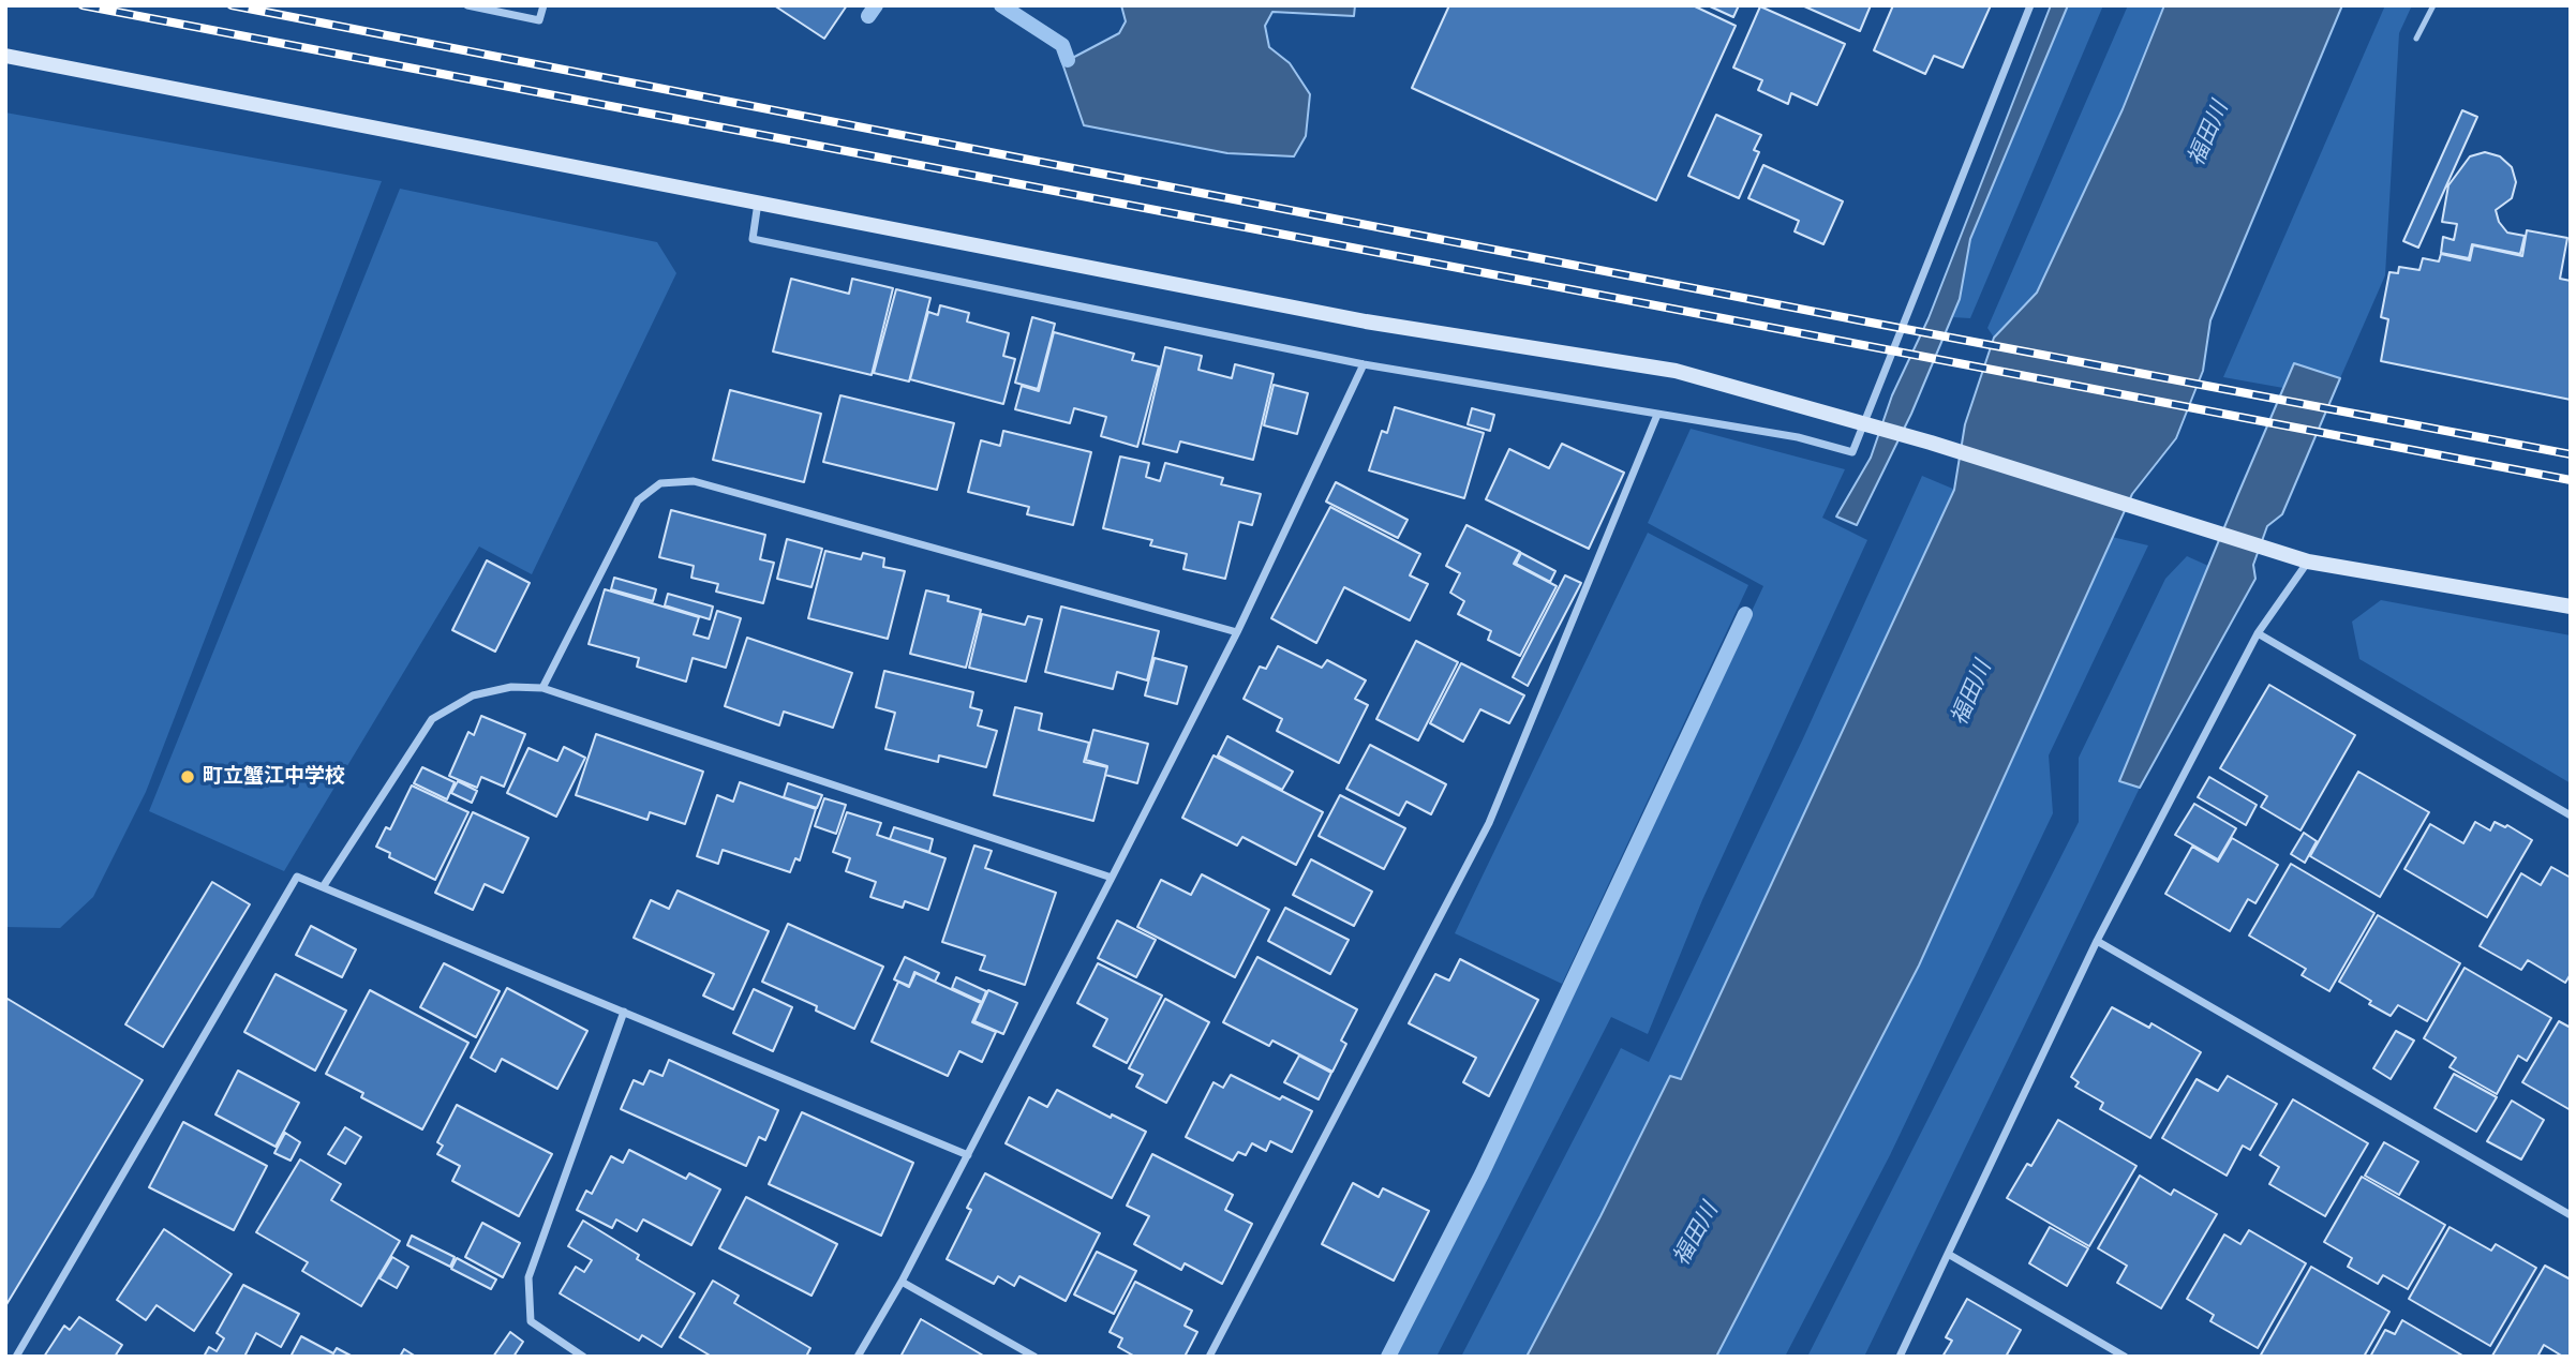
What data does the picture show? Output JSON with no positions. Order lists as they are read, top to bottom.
{
  "water": ["福田川"],
  "places": ["町立蟹江中学校"]
}
